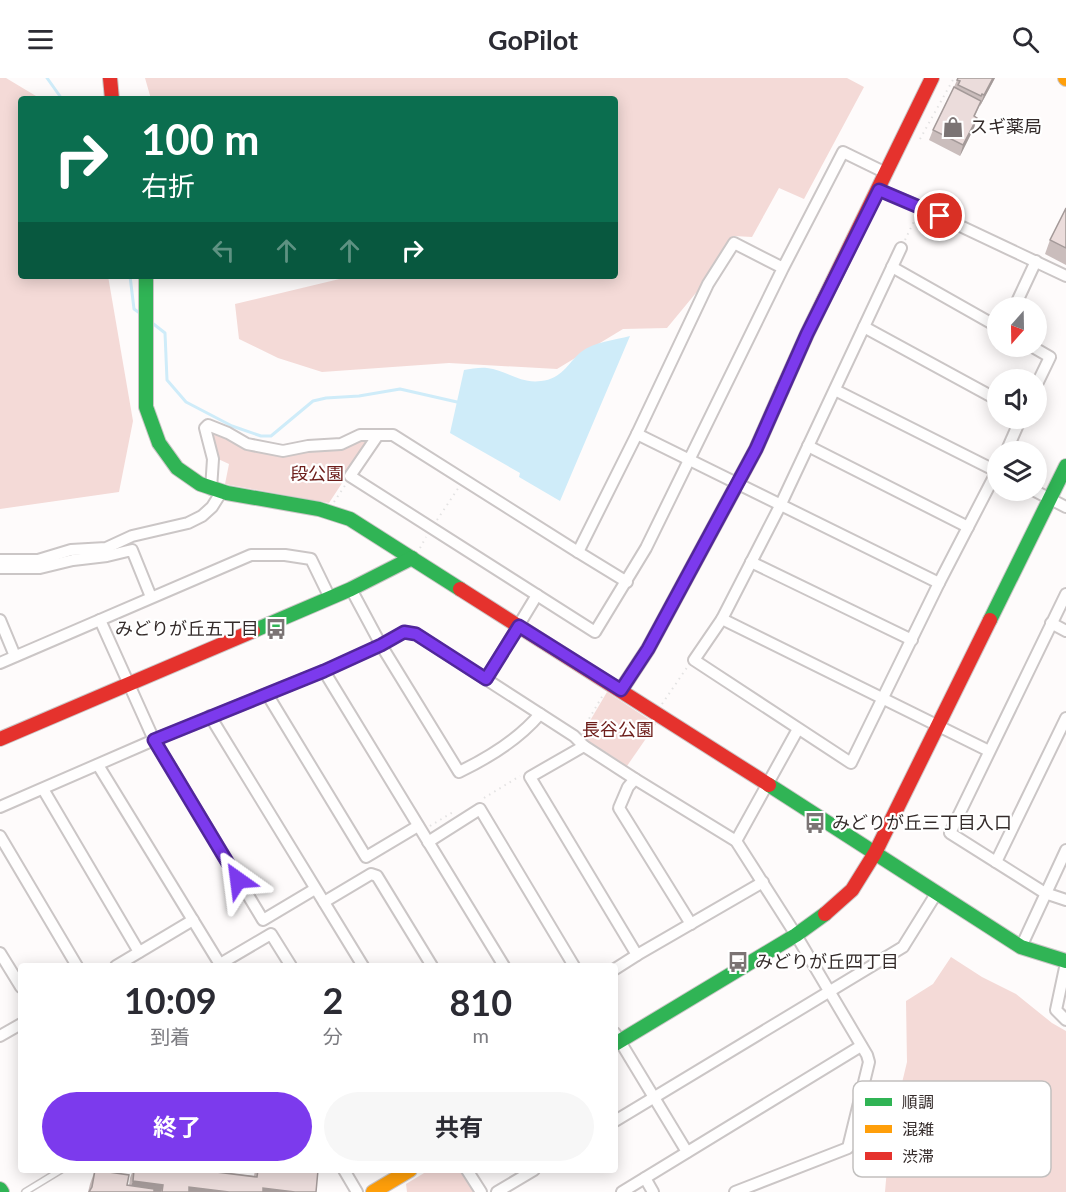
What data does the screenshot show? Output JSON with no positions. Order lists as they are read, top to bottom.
{
  "parks": ["段公園", "長谷公園"],
  "places": {
    "shop": ["スギ薬局"],
    "bus stop": ["みどりが丘五丁目", "みどりが丘三丁目入口", "みどりが丘四丁目"]
  },
  "legend": ["順調", "混雑", "渋滞"],
  "north": "bottom",
  "page": {
    "header": "GoPilot",
    "turn": ["100 m", "右折"],
    "eta": [
      "10:09",
      "到着",
      "2",
      "分",
      "810",
      "m"
    ],
    "buttons": ["終了", "共有"]
  }
}
